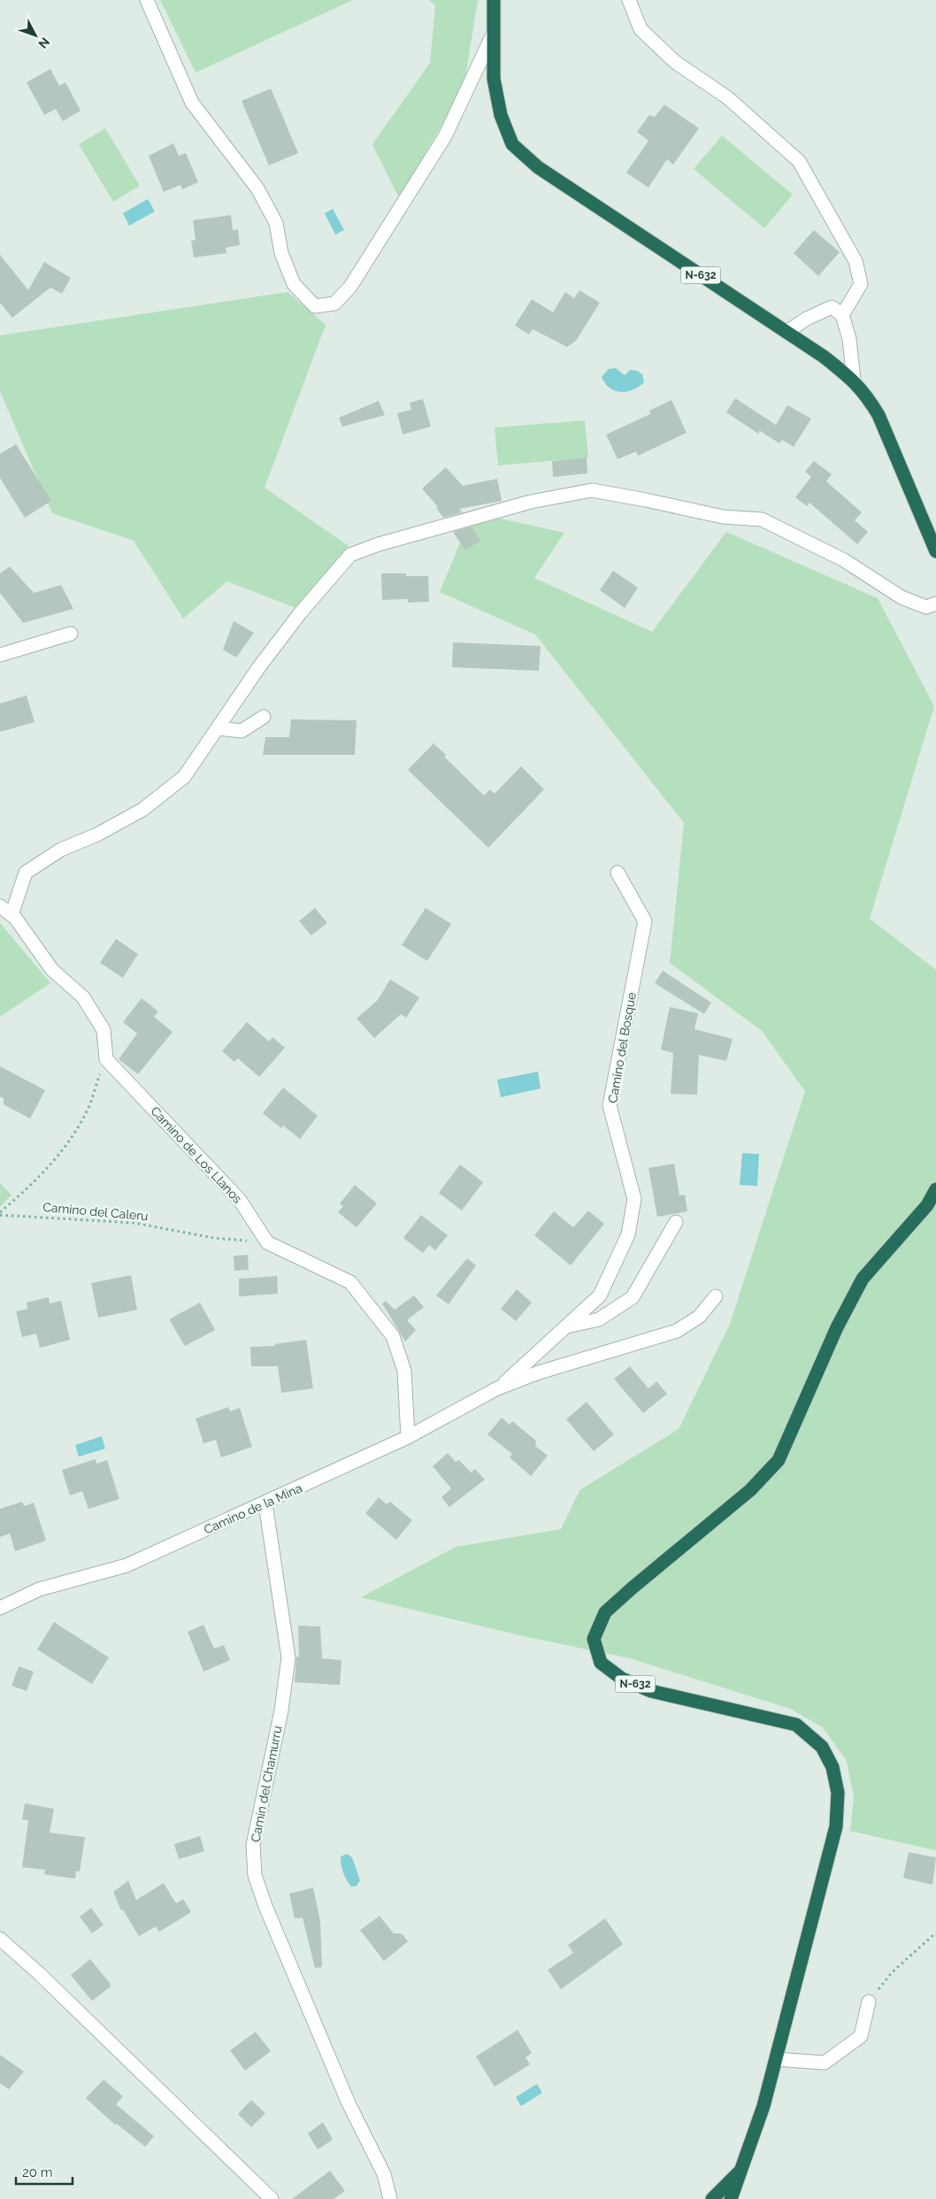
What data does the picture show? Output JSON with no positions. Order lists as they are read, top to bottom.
{
  "streets": {
    "highway": ["N-632"],
    "street": [
      "Camino del Bosque",
      "Camino de Los Llanos",
      "Camino de la Mina",
      "Camín del Chamurru"
    ],
    "path": ["Camino del Caleru"]
  },
  "crossings": [
    ["Camino del Bosque", "Camino de la Mina"],
    ["Camino de Los Llanos", "Camino del Caleru"],
    ["Camino de la Mina", "Camín del Chamurru"]
  ],
  "scale_bar": "20 m",
  "north": "bottom right"
}
